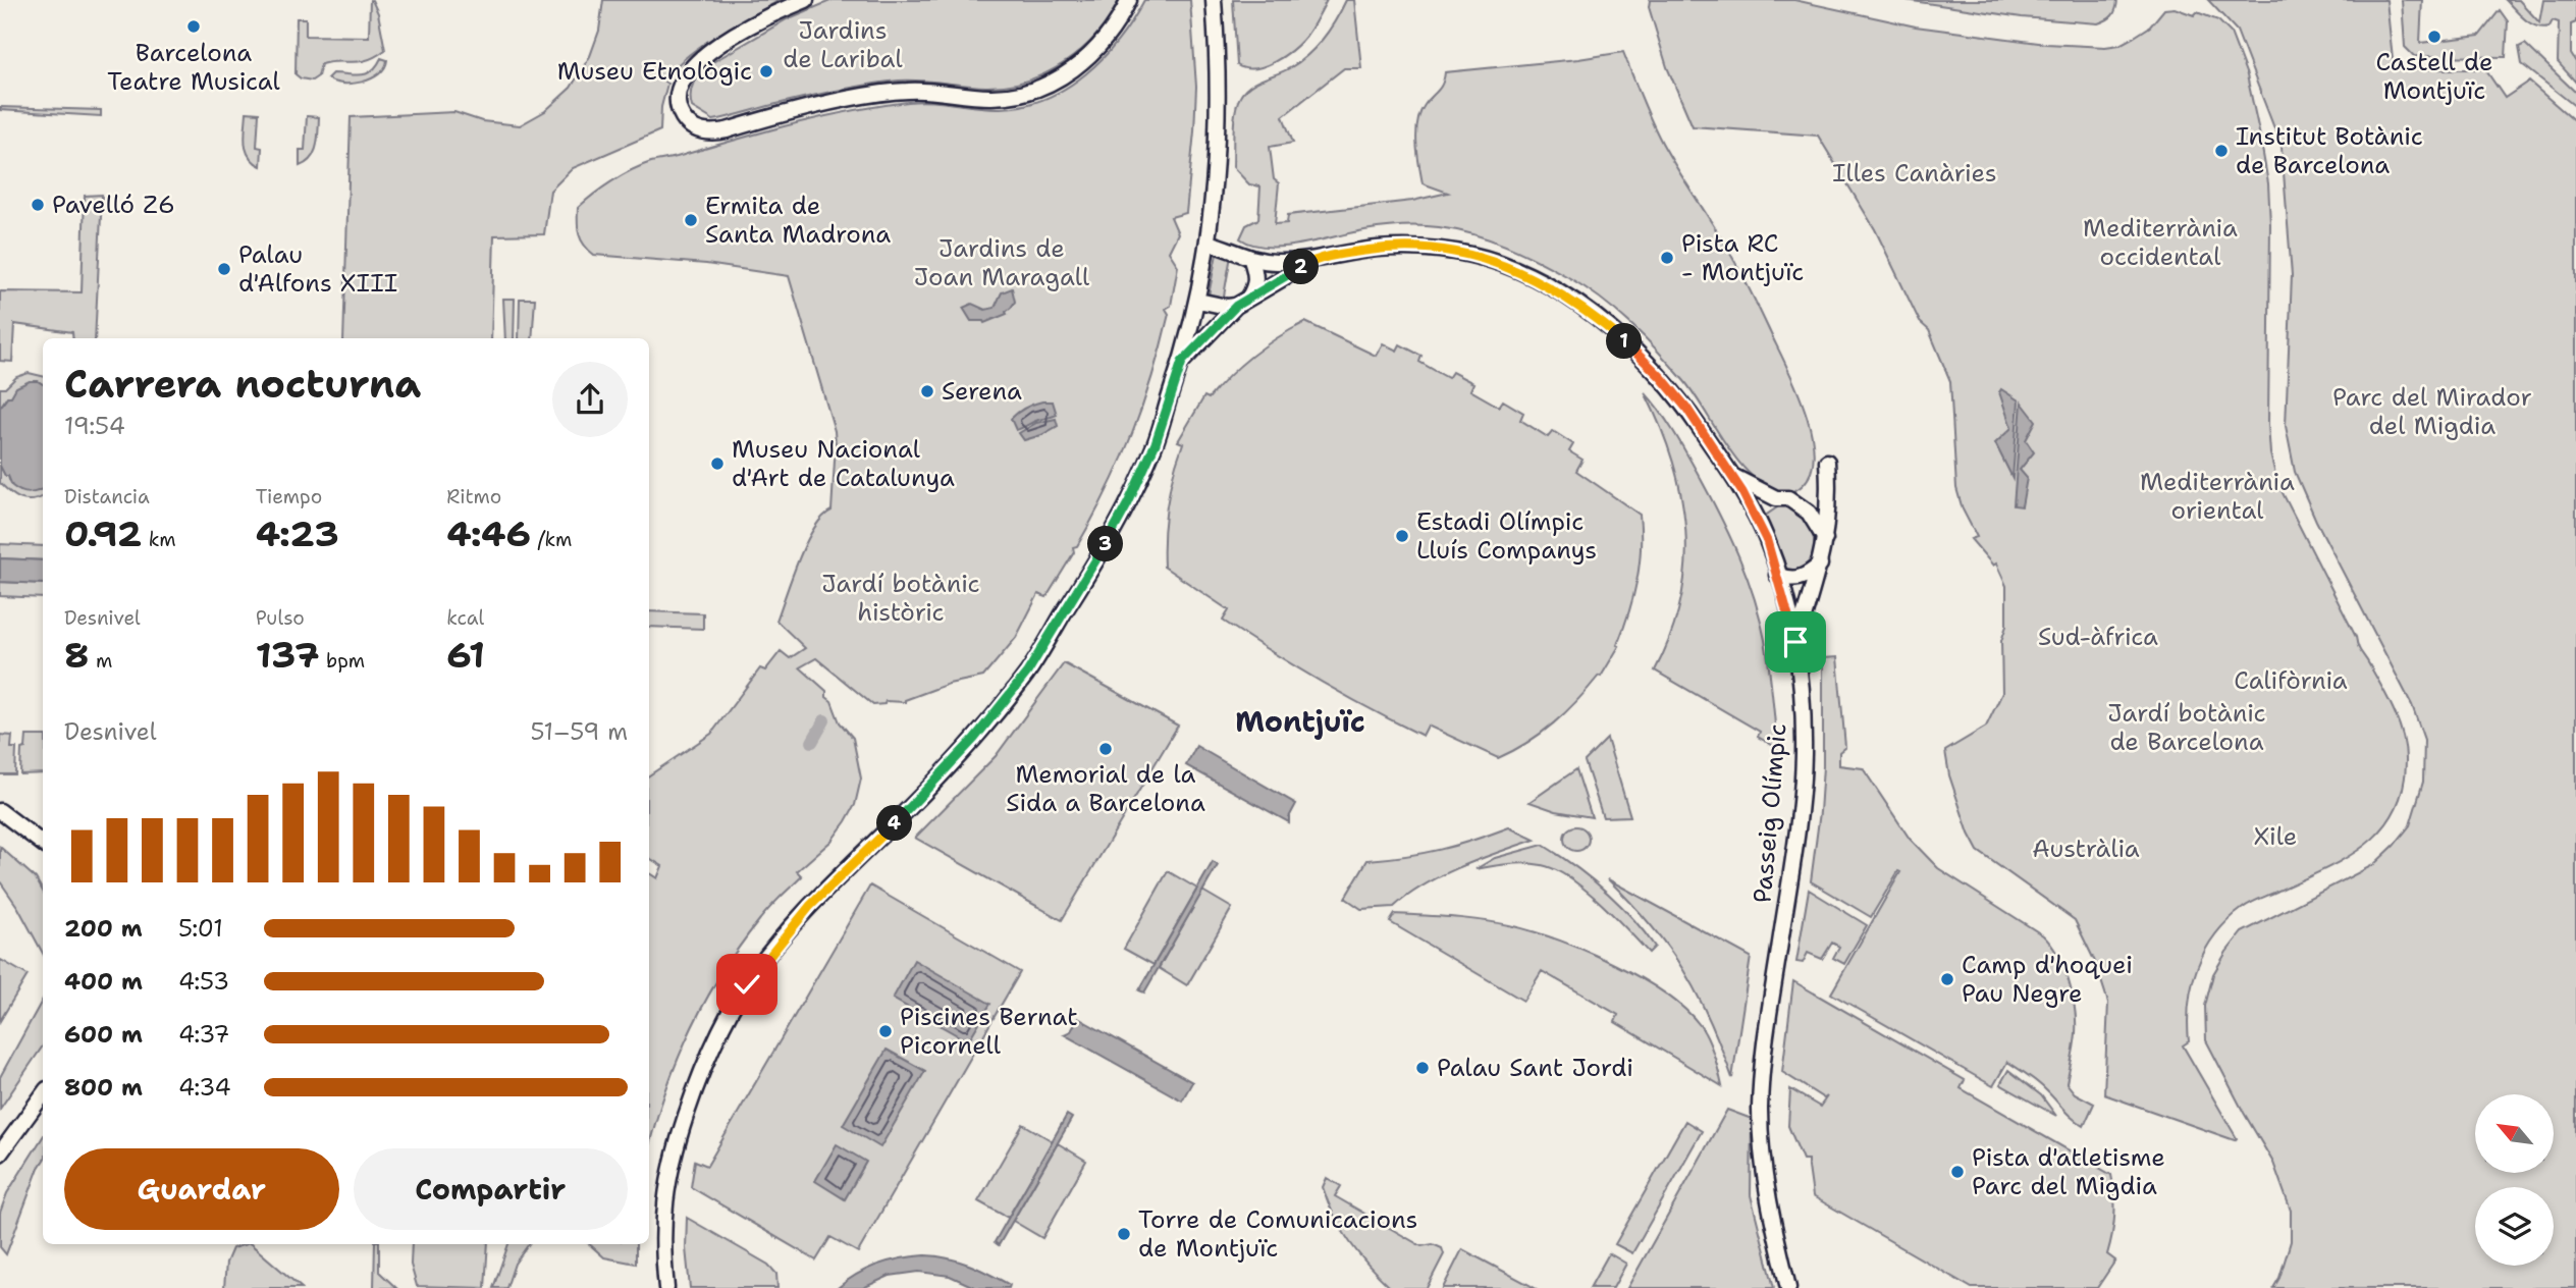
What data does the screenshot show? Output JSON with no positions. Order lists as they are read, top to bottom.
{
  "streets": {
    "street": ["Passeig Olímpic"]
  },
  "districts": ["Montjuïc"],
  "parks": [
    "Jardins de Laribal",
    "Illes Canàries",
    "Mediterrània occidental",
    "Jardins de Joan Maragall",
    "Parc del Mirador del Migdia",
    "Mediterrània oriental",
    "Jardí botànic històric",
    "Sud-àfrica",
    "Califòrnia",
    "Jardí botànic de Barcelona",
    "Xile",
    "Austràlia"
  ],
  "places": [
    "Barcelona Teatre Musical",
    "Castell de Montjuïc",
    "Museu Etnològic",
    "Institut Botànic de Barcelona",
    "Pavelló Z6",
    "Ermita de Santa Madrona",
    "Pista RC - Montjuïc",
    "Palau d'Alfons XIII",
    "Serena",
    "Museu Nacional d'Art de Catalunya",
    "Estadi Olímpic Lluís Companys",
    "Memorial de la Sida a Barcelona",
    "Camp d'hoquei Pau Negre",
    "Piscines Bernat Picornell",
    "Palau Sant Jordi",
    "Pista d'atletisme Parc del Migdia",
    "Torre de Comunicacions de Montjuïc"
  ],
  "north": "top left",
  "page": {
    "pins": [
      "2",
      "1",
      "3",
      "4"
    ],
    "heading": ["Carrera nocturna", "19:54"],
    "stats": [
      ["Distancia", "0.92 km"],
      ["Tiempo", "4:23"],
      ["Ritmo", "4:46 /km"],
      ["Desnivel", "8 m"],
      ["Pulso", "137 bpm"],
      ["kcal", "61"]
    ],
    "chart": ["Desnivel", "51–59 m"],
    "list": [
      {
        "name": "200 m",
        "note": "5:01"
      },
      {
        "name": "400 m",
        "note": "4:53"
      },
      {
        "name": "600 m",
        "note": "4:37"
      },
      {
        "name": "800 m",
        "note": "4:34"
      }
    ],
    "buttons": ["Guardar", "Compartir"]
  }
}
